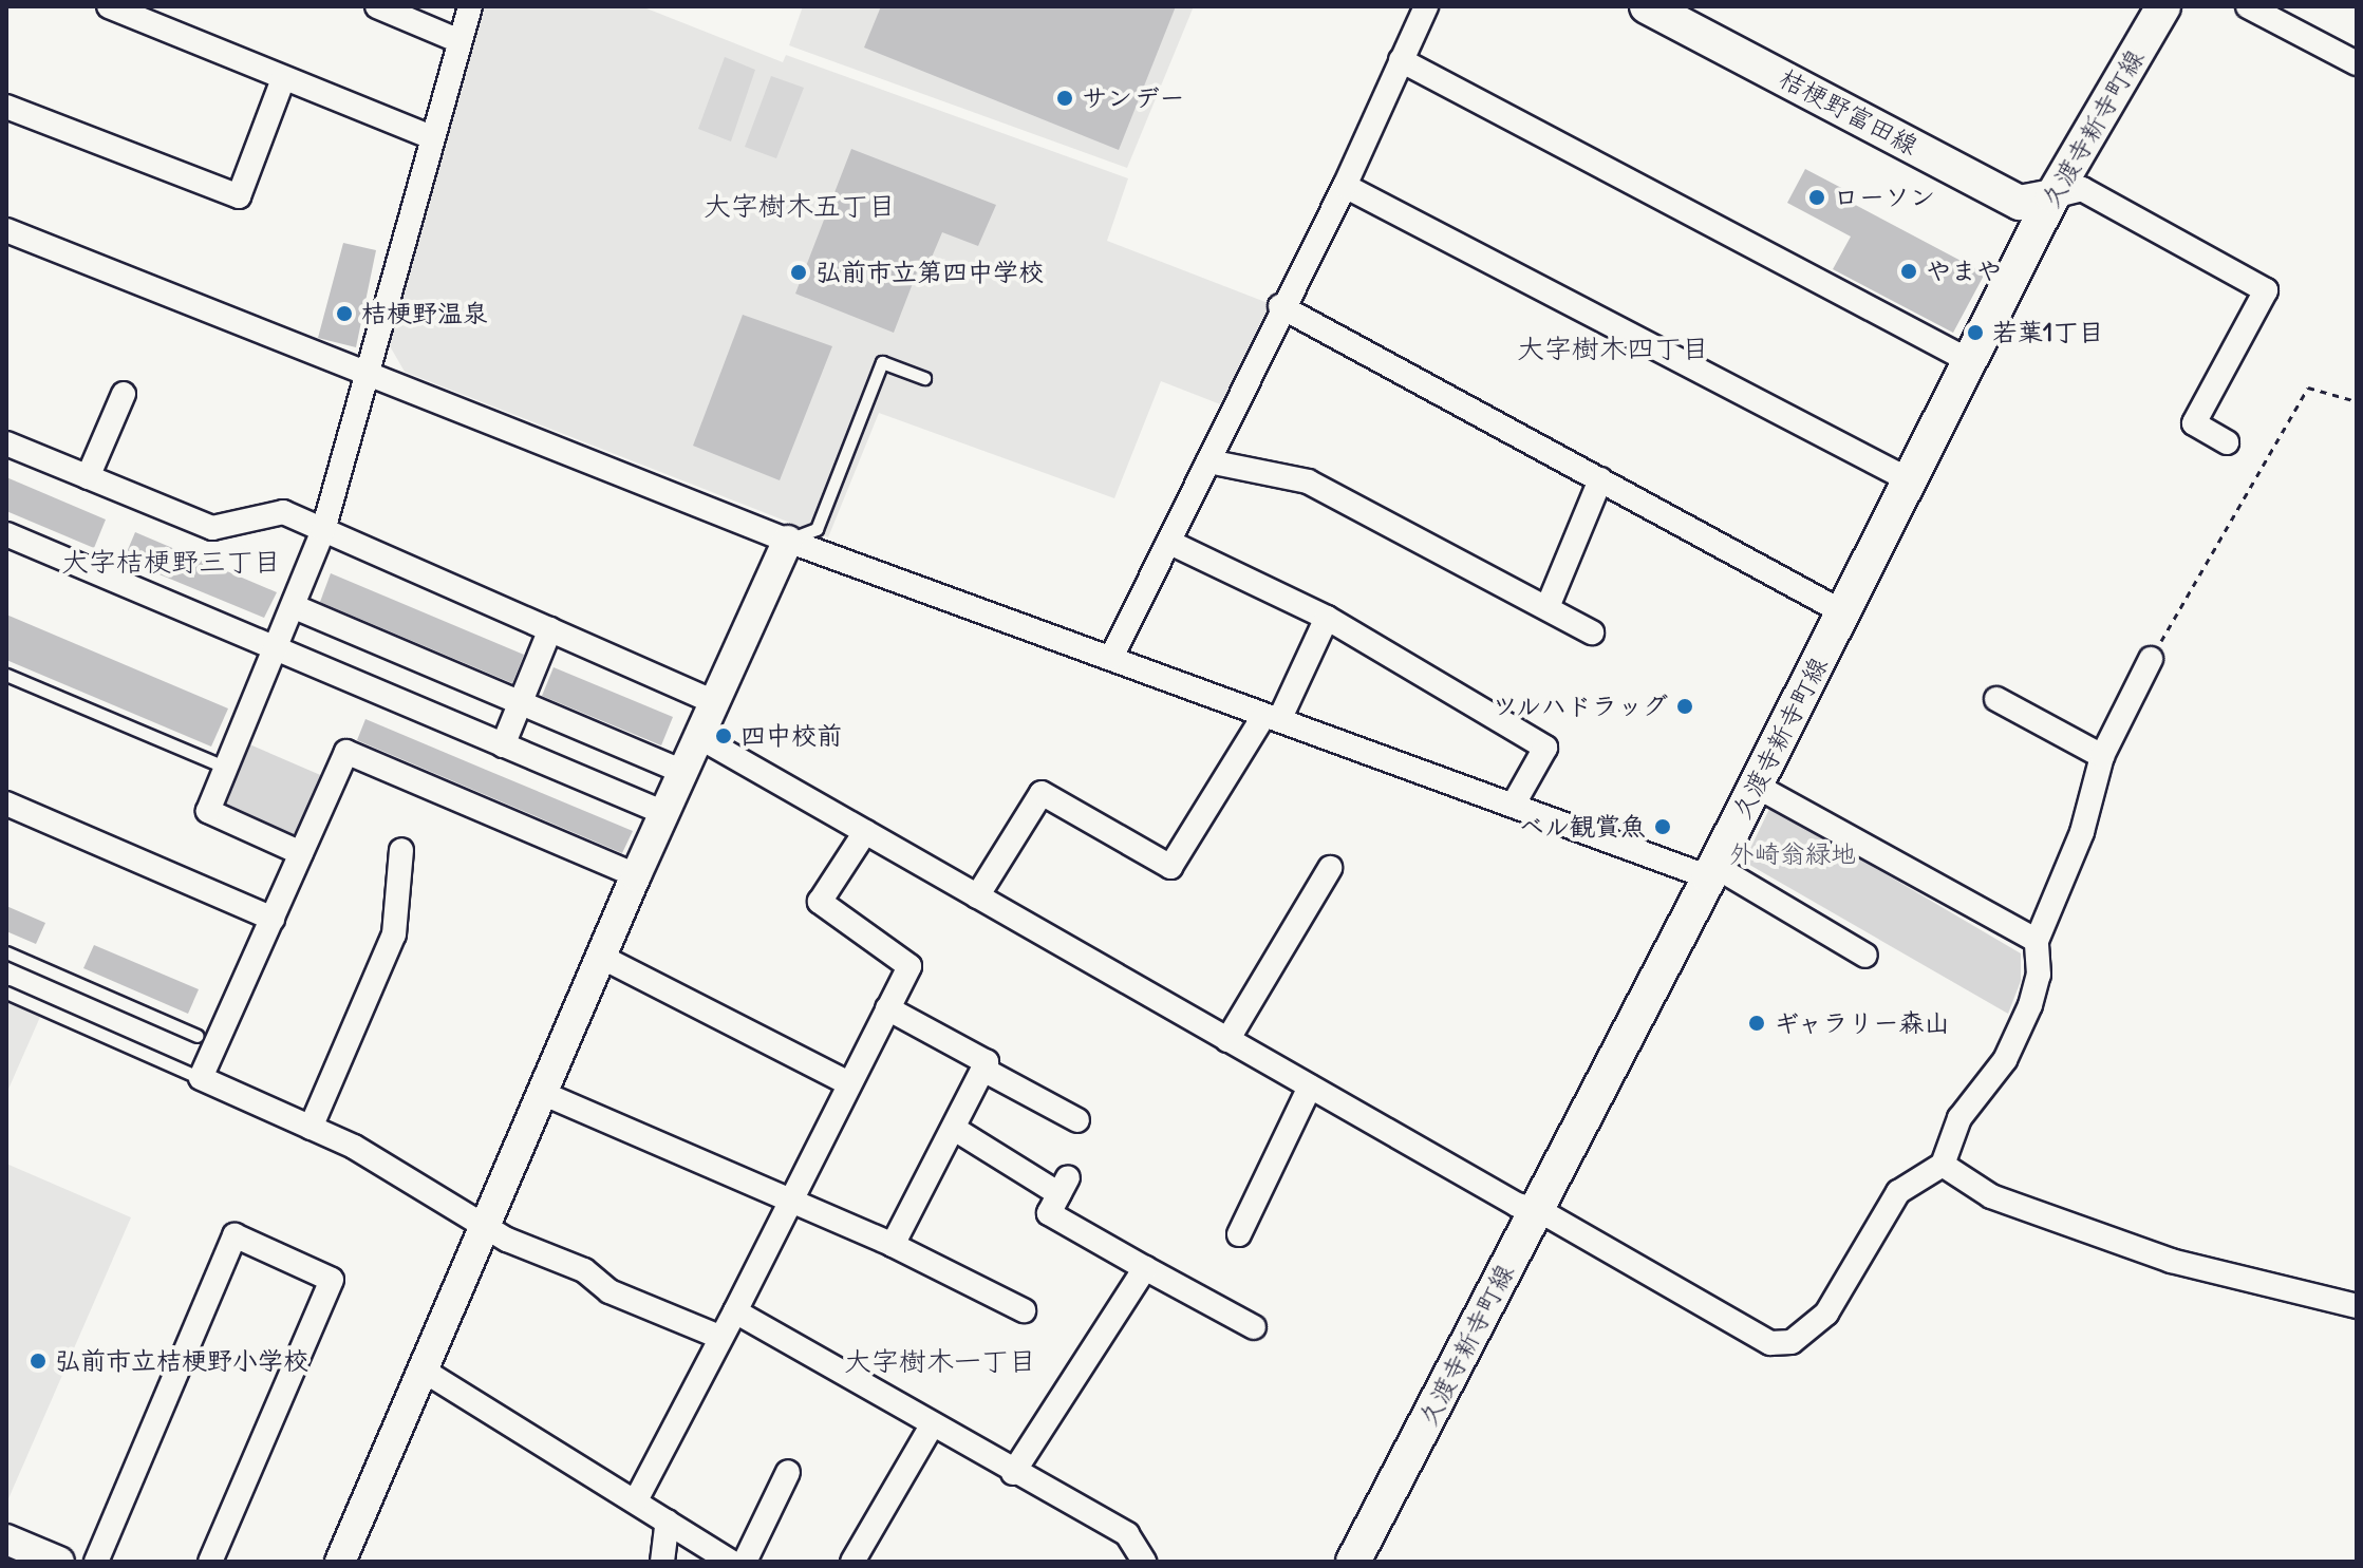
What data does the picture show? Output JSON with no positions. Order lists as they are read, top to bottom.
{
  "streets": {
    "main road": ["桔梗野富田線", "久渡寺新寺町線"]
  },
  "crossings": [
    ["桔梗野富田線", "久渡寺新寺町線"]
  ],
  "districts": [
    "大字樹木五丁目",
    "大字樹木四丁目",
    "大字桔梗野三丁目",
    "大字樹木一丁目"
  ],
  "parks": ["外崎翁緑地"],
  "places": [
    "サンデー",
    "ローソン",
    "やまや",
    "弘前市立第四中学校",
    "桔梗野温泉",
    "若葉1丁目",
    "ツルハドラッグ",
    "四中校前",
    "ベル観賞魚",
    "ギャラリー森山",
    "弘前市立桔梗野小学校"
  ]
}
